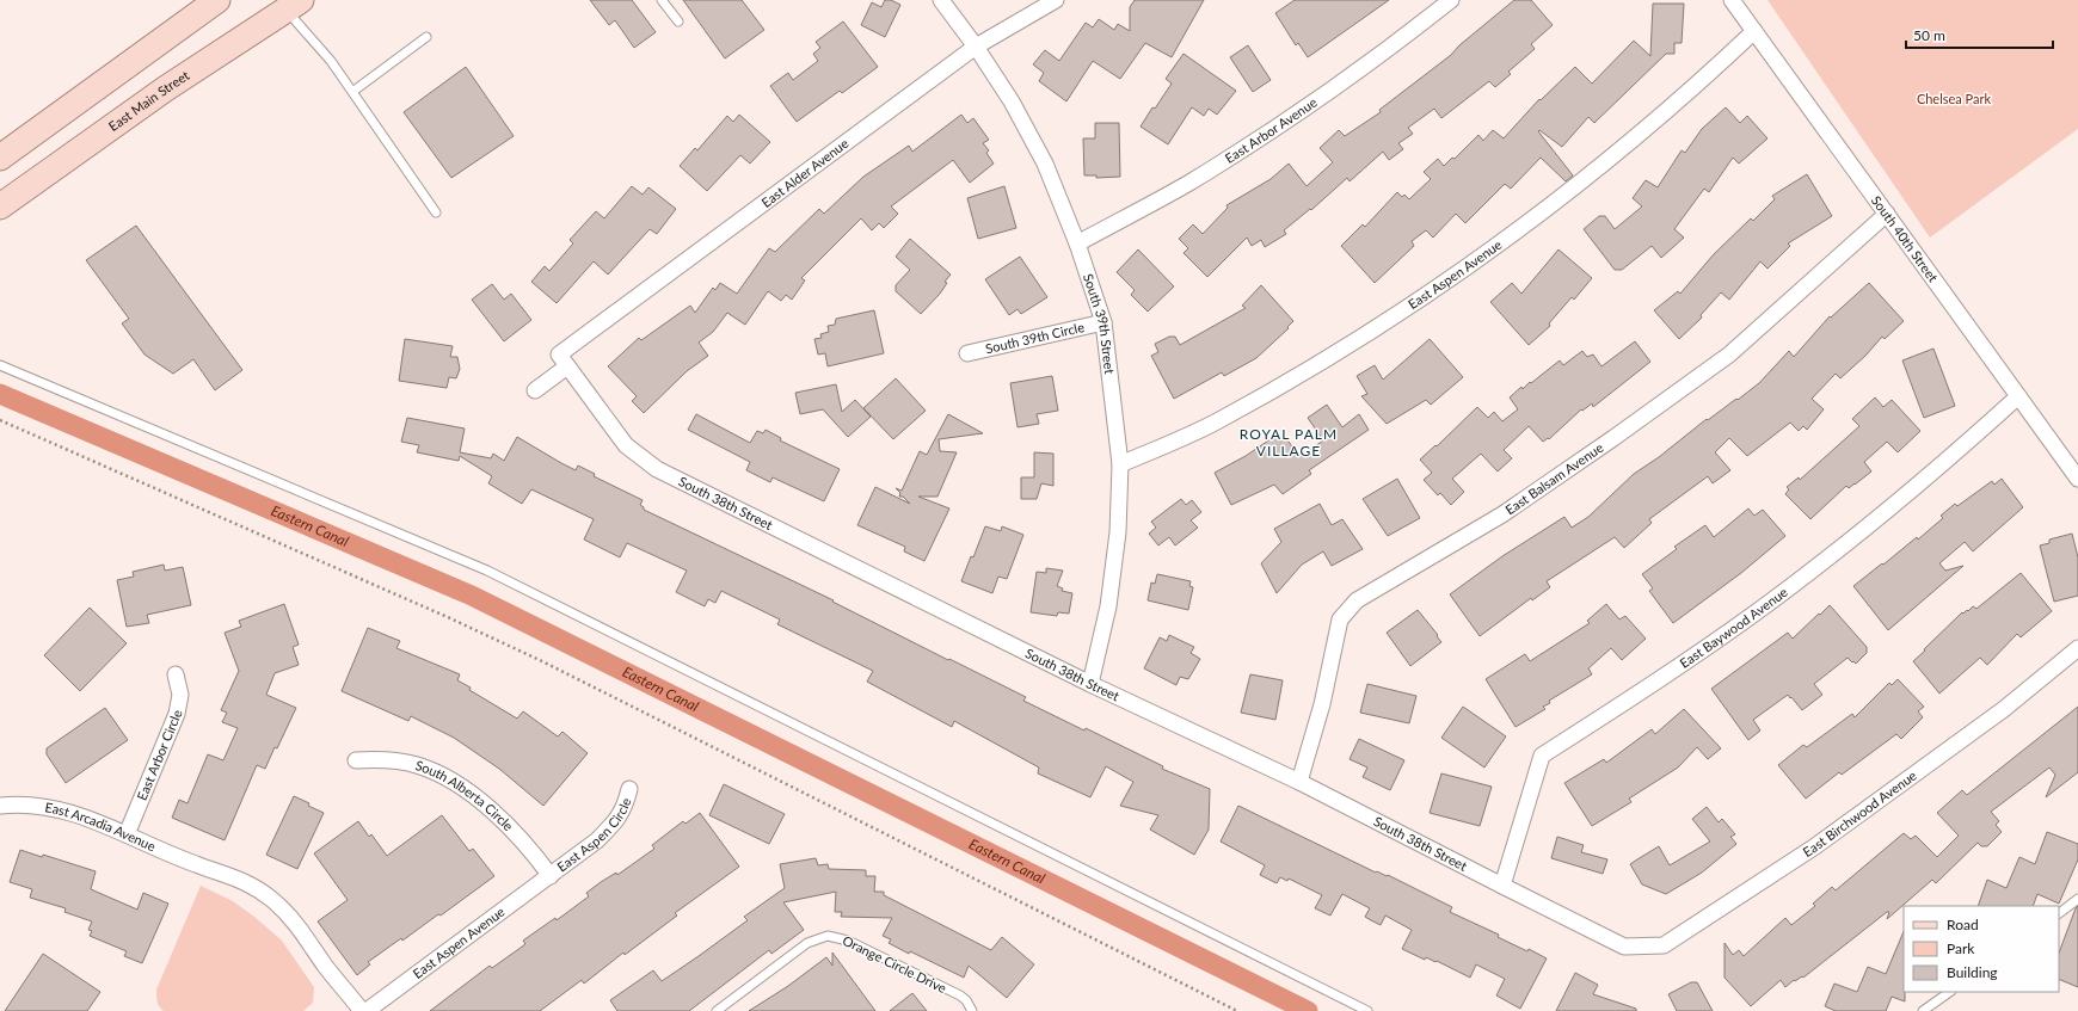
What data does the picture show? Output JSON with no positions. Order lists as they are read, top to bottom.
{
  "streets": {
    "main road": ["East Main Street"],
    "street": [
      "East Arbor Avenue",
      "East Alder Avenue",
      "South 40th Street",
      "East Aspen Avenue",
      "South 39th Street",
      "South 39th Circle",
      "East Balsam Avenue",
      "South 38th Street",
      "East Baywood Avenue",
      "East Arbor Circle",
      "South Alberta Circle",
      "East Birchwood Avenue",
      "East Arcadia Avenue",
      "East Aspen Circle"
    ],
    "lane": ["Orange Circle Drive"]
  },
  "crossings": [
    ["East Arbor Avenue", "South 39th Street"],
    ["East Alder Avenue", "South 39th Street"],
    ["East Alder Avenue", "South 38th Street"],
    ["South 40th Street", "East Aspen Avenue"],
    ["South 40th Street", "East Balsam Avenue"],
    ["South 40th Street", "East Baywood Avenue"],
    ["East Aspen Avenue", "South 39th Street"],
    ["East Aspen Avenue", "South Alberta Circle"],
    ["East Aspen Avenue", "East Aspen Circle"],
    ["South 39th Street", "South 39th Circle"],
    ["South 39th Street", "South 38th Street"],
    ["East Balsam Avenue", "South 38th Street"],
    ["South 38th Street", "East Baywood Avenue"],
    ["South 38th Street", "East Birchwood Avenue"],
    ["East Arbor Circle", "East Arcadia Avenue"],
    ["South Alberta Circle", "East Aspen Circle"]
  ],
  "districts": ["ROYAL PALM VILLAGE"],
  "water": ["Eastern Canal"],
  "parks": ["Chelsea Park"],
  "legend": ["Road", "Park", "Building"],
  "scale_bar": "50 m"
}
